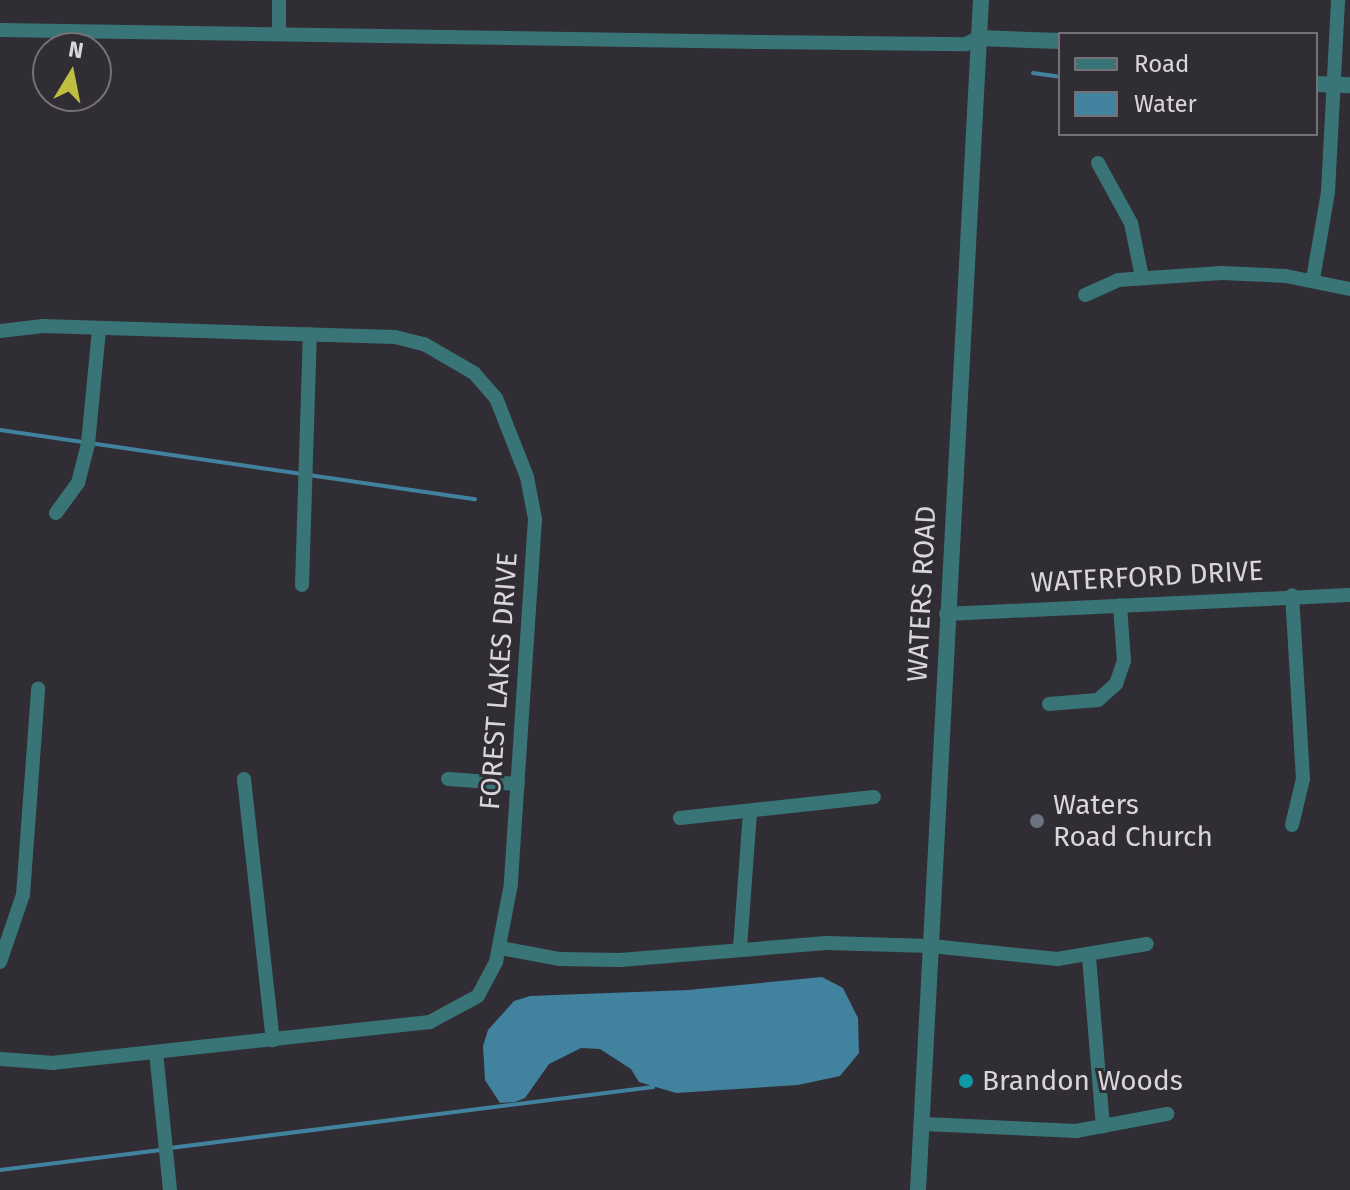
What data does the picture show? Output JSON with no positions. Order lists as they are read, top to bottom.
{
  "streets": {
    "street": ["WATERFORD DRIVE", "WATERS ROAD", "FOREST LAKES DRIVE"]
  },
  "crossings": [
    ["WATERFORD DRIVE", "WATERS ROAD"]
  ],
  "places": ["Waters Road Church", "Brandon Woods"],
  "legend": ["Road", "Water"],
  "north": "top"
}
